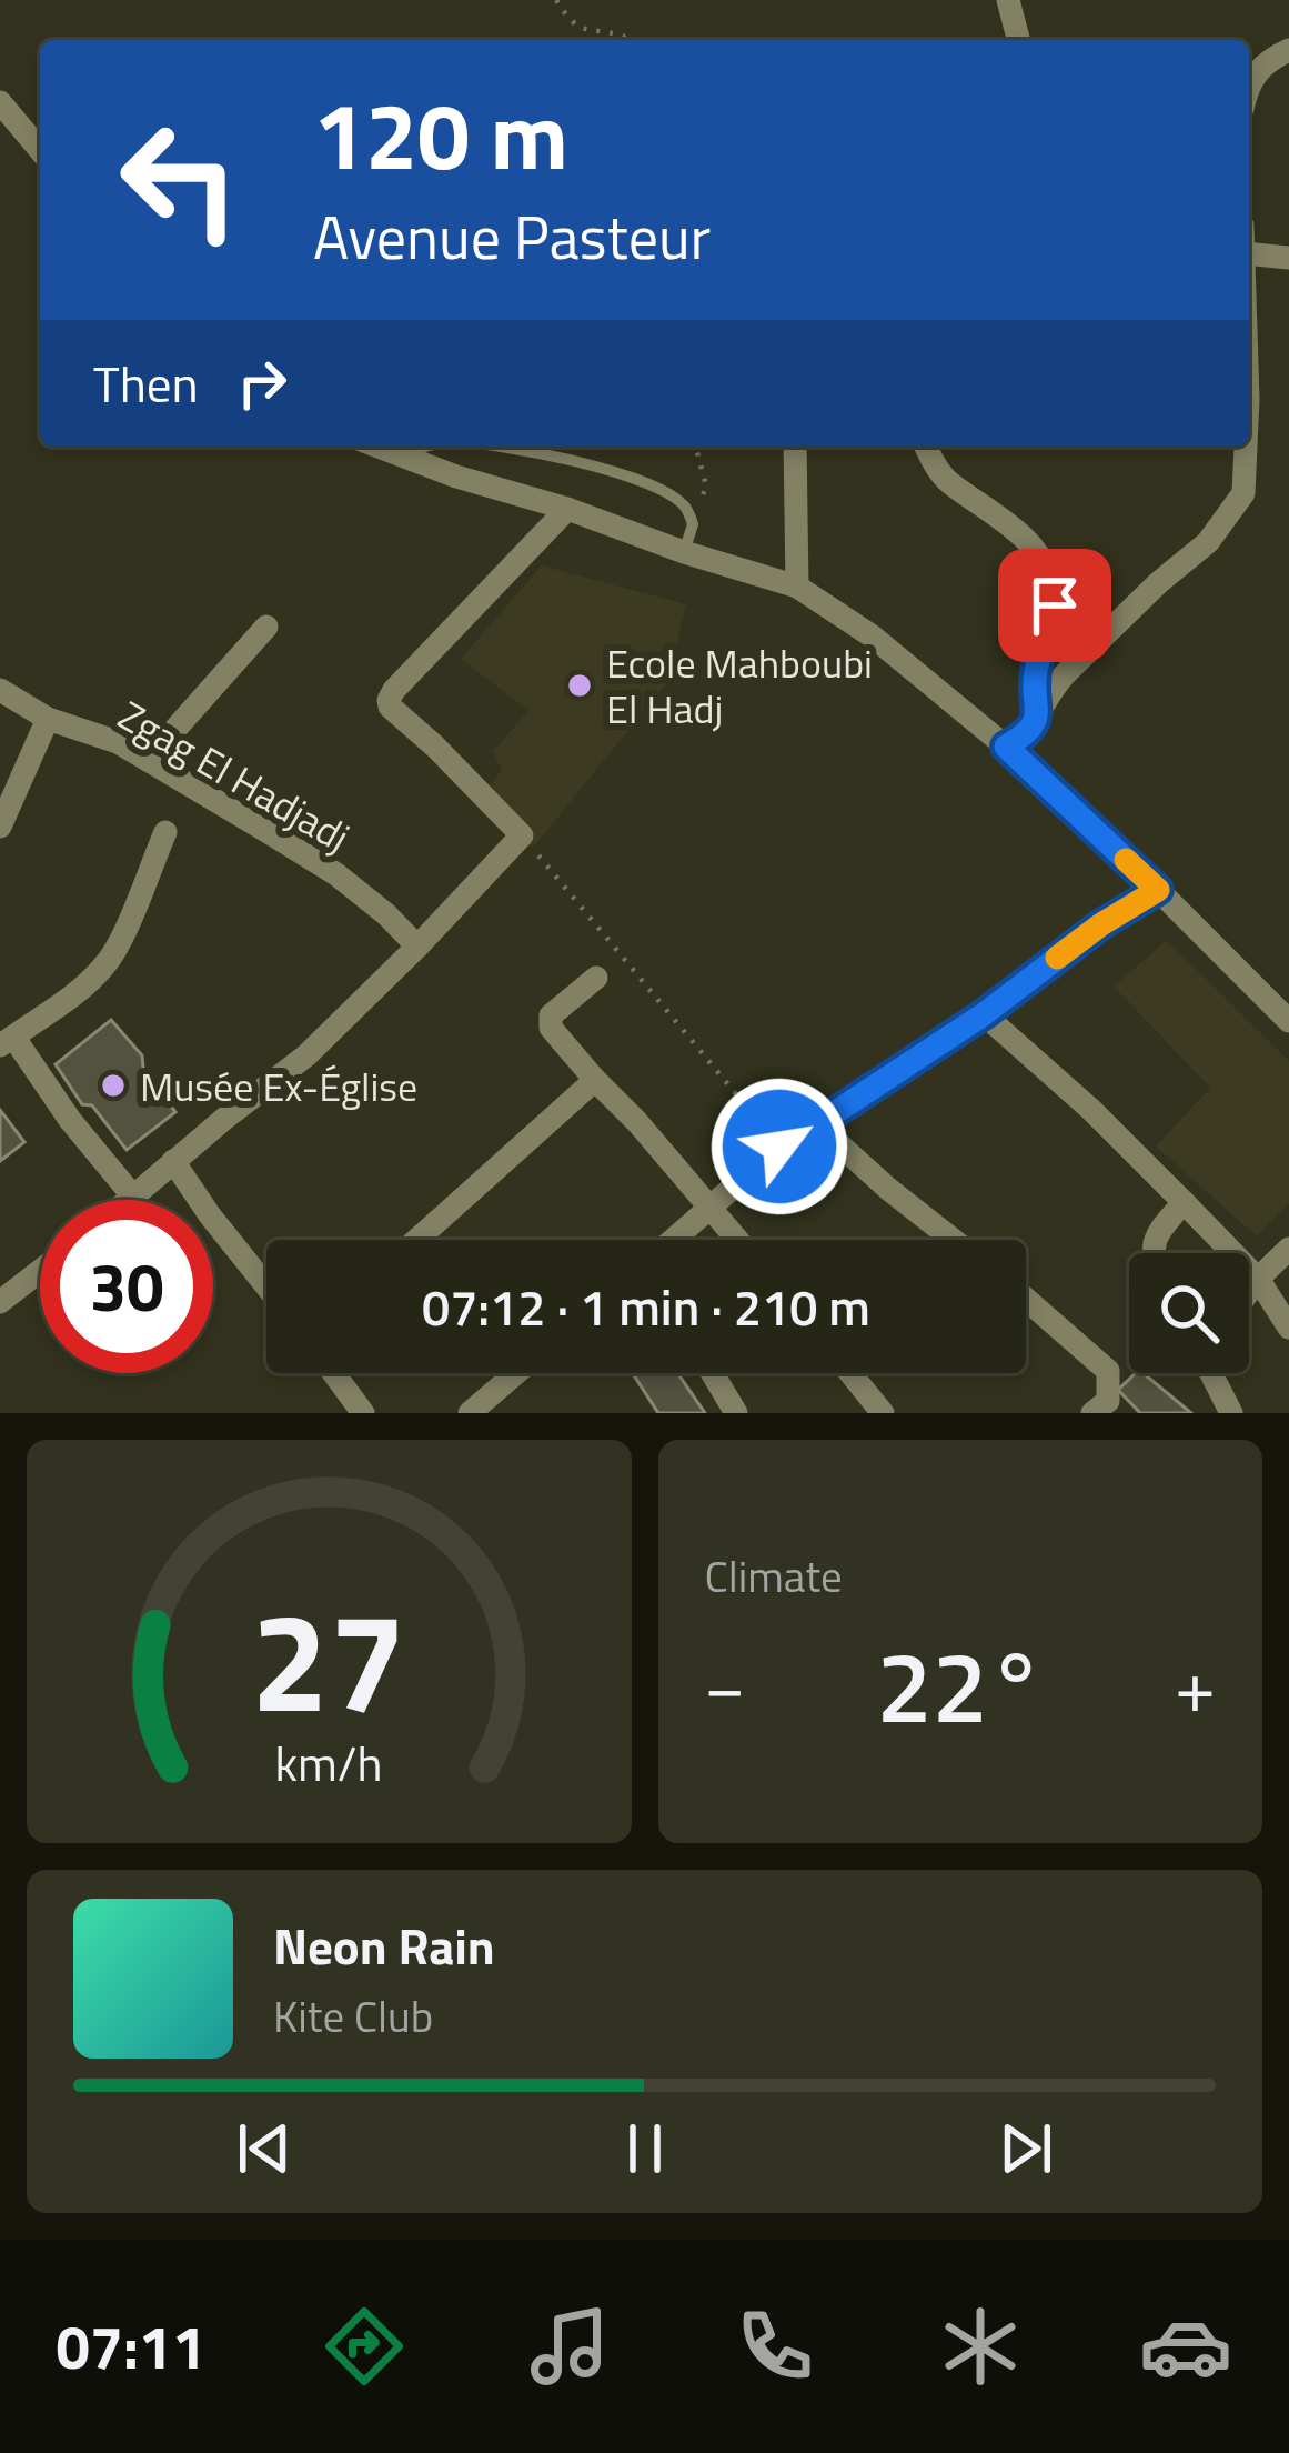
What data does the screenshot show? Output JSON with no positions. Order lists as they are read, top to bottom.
{
  "streets": {
    "street": ["Zgag El Hadjadj"]
  },
  "places": ["Ecole Mahboubi El Hadj", "Musée Ex-Église"],
  "page": {
    "turn": ["120 m", "Avenue Pasteur"],
    "then": "Then",
    "limit": "30",
    "trip": "07:12 · 1 min · 210 m",
    "tile": "Climate",
    "heat": ["−", "22°", "+"],
    "song": ["Neon Rain", "Kite Club"],
    "tabs": "07:11",
    "gauge": ["27", "km/h"]
  }
}
